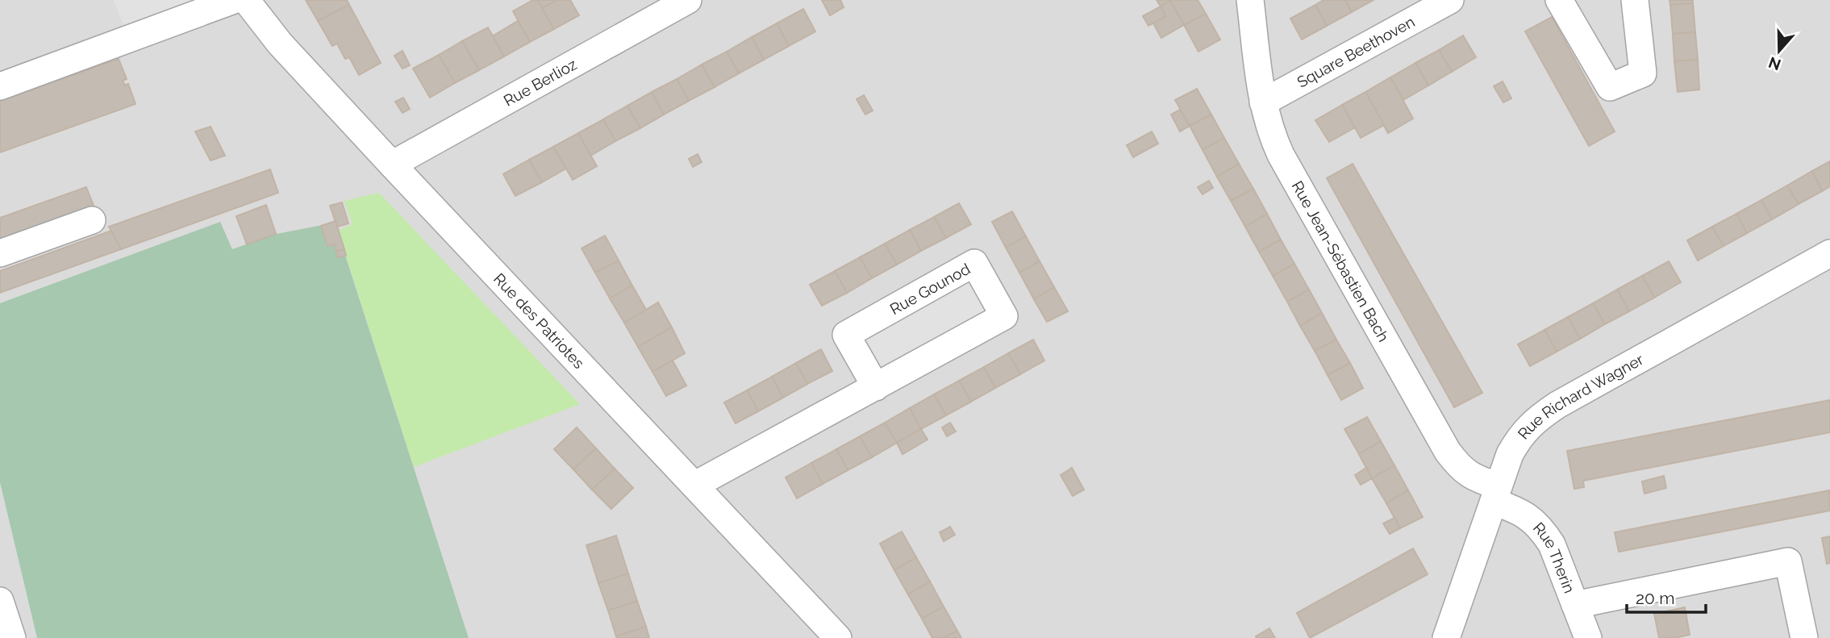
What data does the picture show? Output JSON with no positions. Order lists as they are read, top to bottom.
{
  "streets": {
    "street": [
      "Square Beethoven",
      "Rue Berlioz",
      "Rue Jean-Sébastien Bach",
      "Rue Gounod",
      "Rue des Patriotes",
      "Rue Richard Wagner",
      "Rue Therin"
    ]
  },
  "crossings": [
    ["Square Beethoven", "Rue Jean-Sébastien Bach"],
    ["Rue Berlioz", "Rue des Patriotes"],
    ["Rue Jean-Sébastien Bach", "Rue Richard Wagner"],
    ["Rue Jean-Sébastien Bach", "Rue Therin"],
    ["Rue Gounod", "Rue des Patriotes"],
    ["Rue Richard Wagner", "Rue Therin"]
  ],
  "scale_bar": "20 m",
  "north": "bottom"
}
